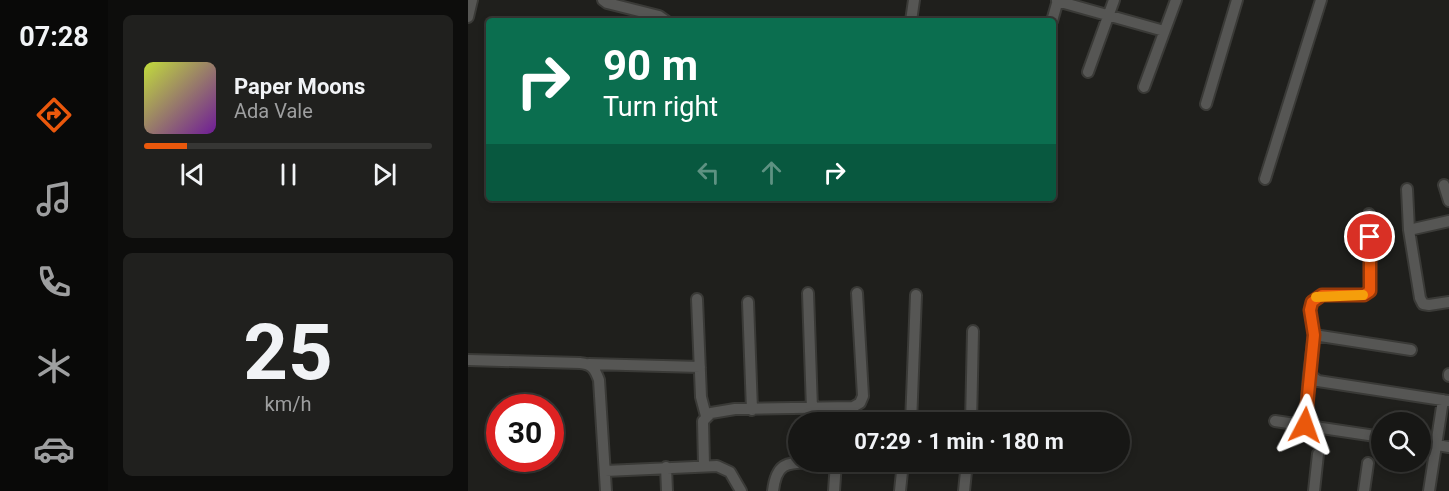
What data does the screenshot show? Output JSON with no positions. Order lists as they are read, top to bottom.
{
  "page": {
    "tabs": "07:28",
    "turn": ["90 m", "Turn right"],
    "song": ["Paper Moons", "Ada Vale"],
    "tile": ["25", "km/h"],
    "limit": "30",
    "trip": "07:29 · 1 min · 180 m"
  }
}
